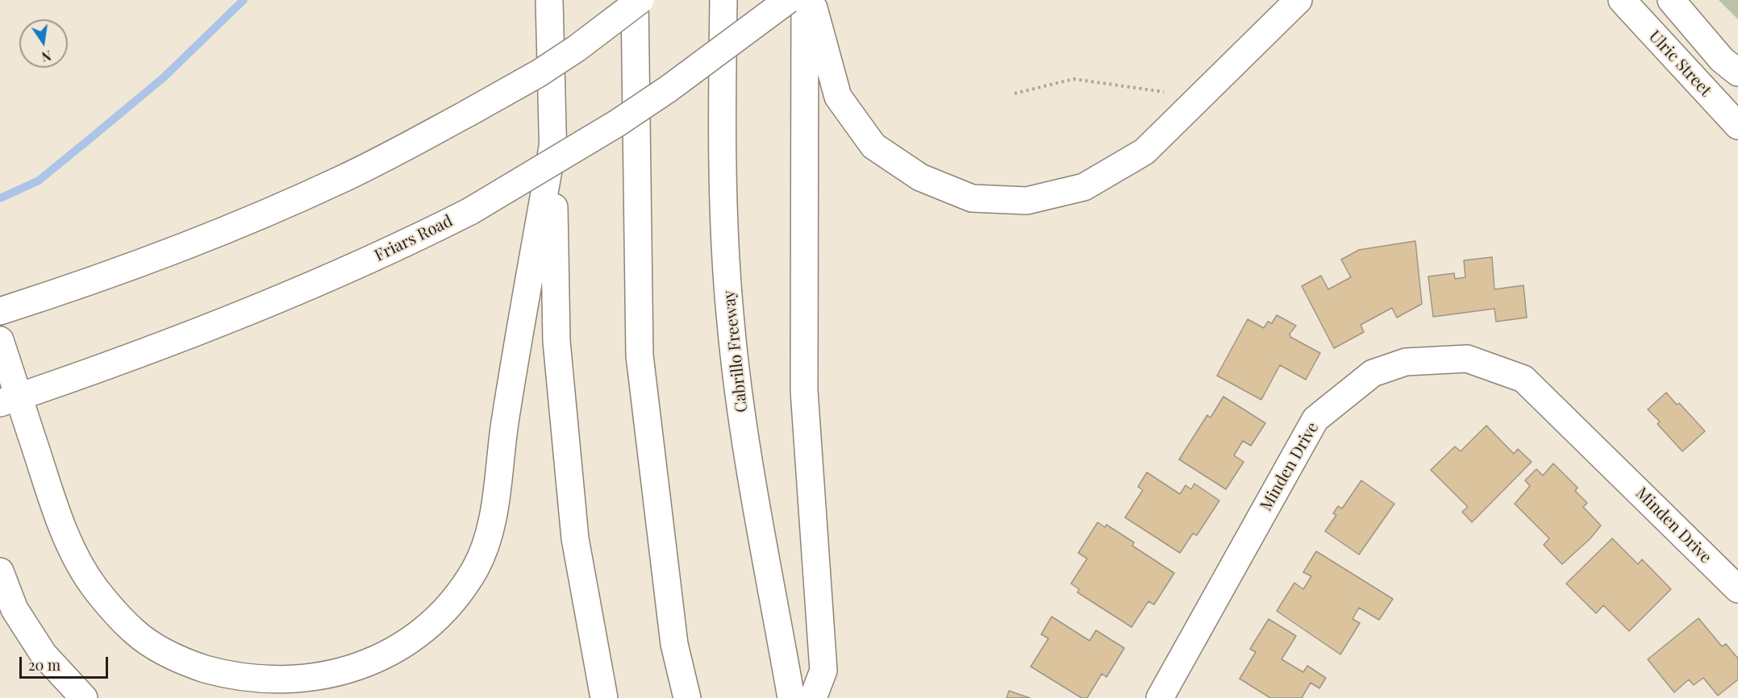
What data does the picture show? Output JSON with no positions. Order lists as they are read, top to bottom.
{
  "streets": {
    "main road": [
      "Ulric Street",
      "Friars Road",
      "Cabrillo Freeway",
      "Minden Drive"
    ]
  },
  "scale_bar": "20 m",
  "north": "bottom"
}
